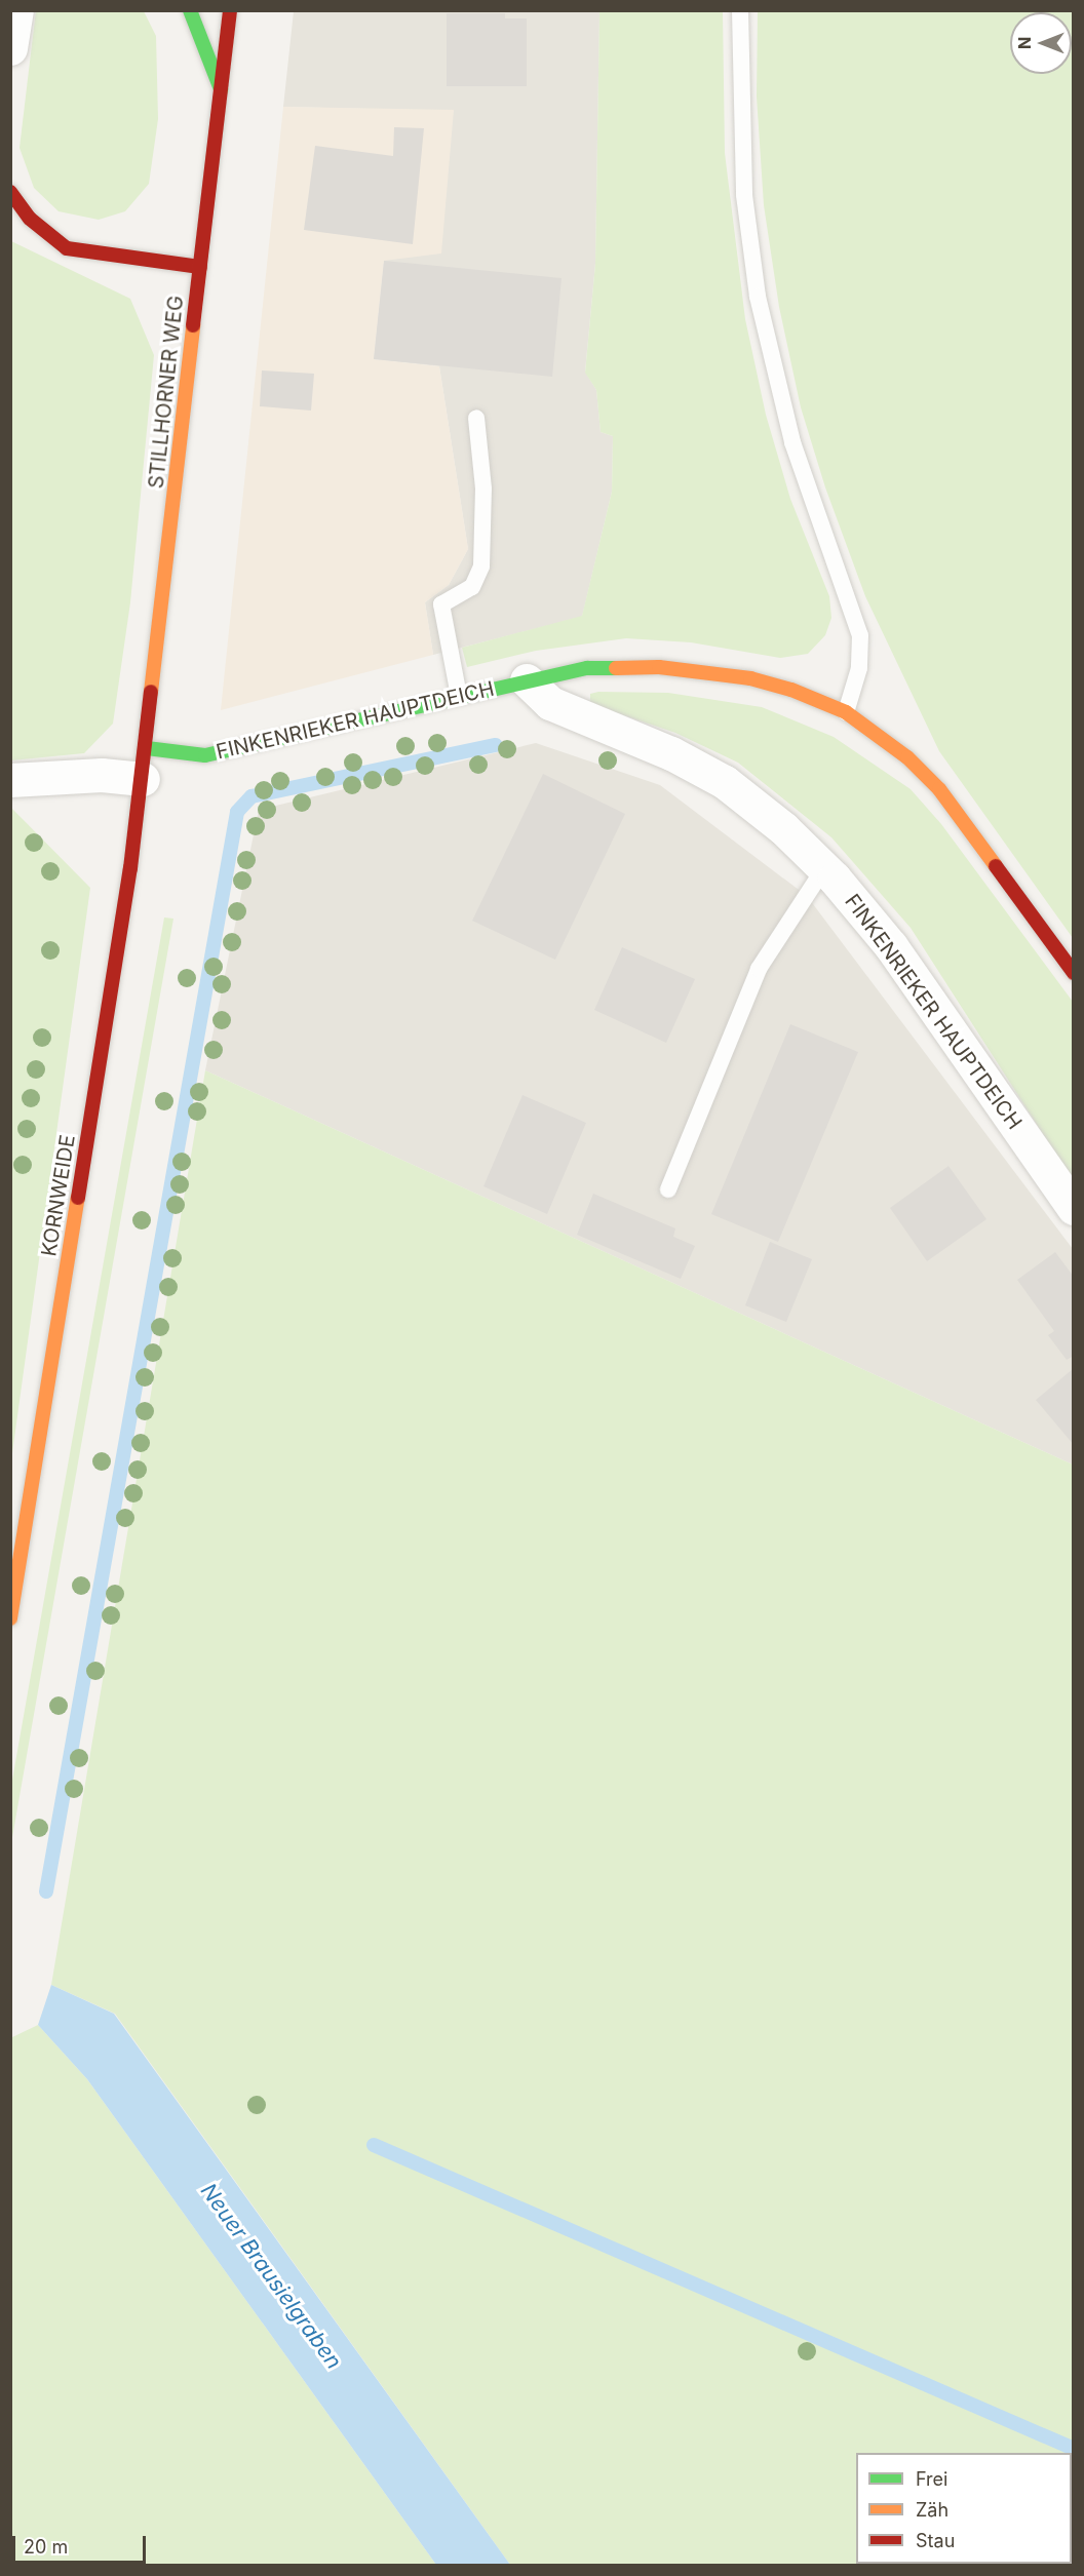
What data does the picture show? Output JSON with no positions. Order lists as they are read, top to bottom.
{
  "streets": {
    "main road": ["STILLHORNER WEG", "FINKENRIEKER HAUPTDEICH", "KORNWEIDE"]
  },
  "crossings": [
    ["STILLHORNER WEG", "FINKENRIEKER HAUPTDEICH"],
    ["STILLHORNER WEG", "KORNWEIDE"],
    ["FINKENRIEKER HAUPTDEICH", "KORNWEIDE"]
  ],
  "water": ["Neuer Brausielgraben"],
  "legend": ["Frei", "Zäh", "Stau"],
  "scale_bar": "20 m",
  "north": "left"
}
